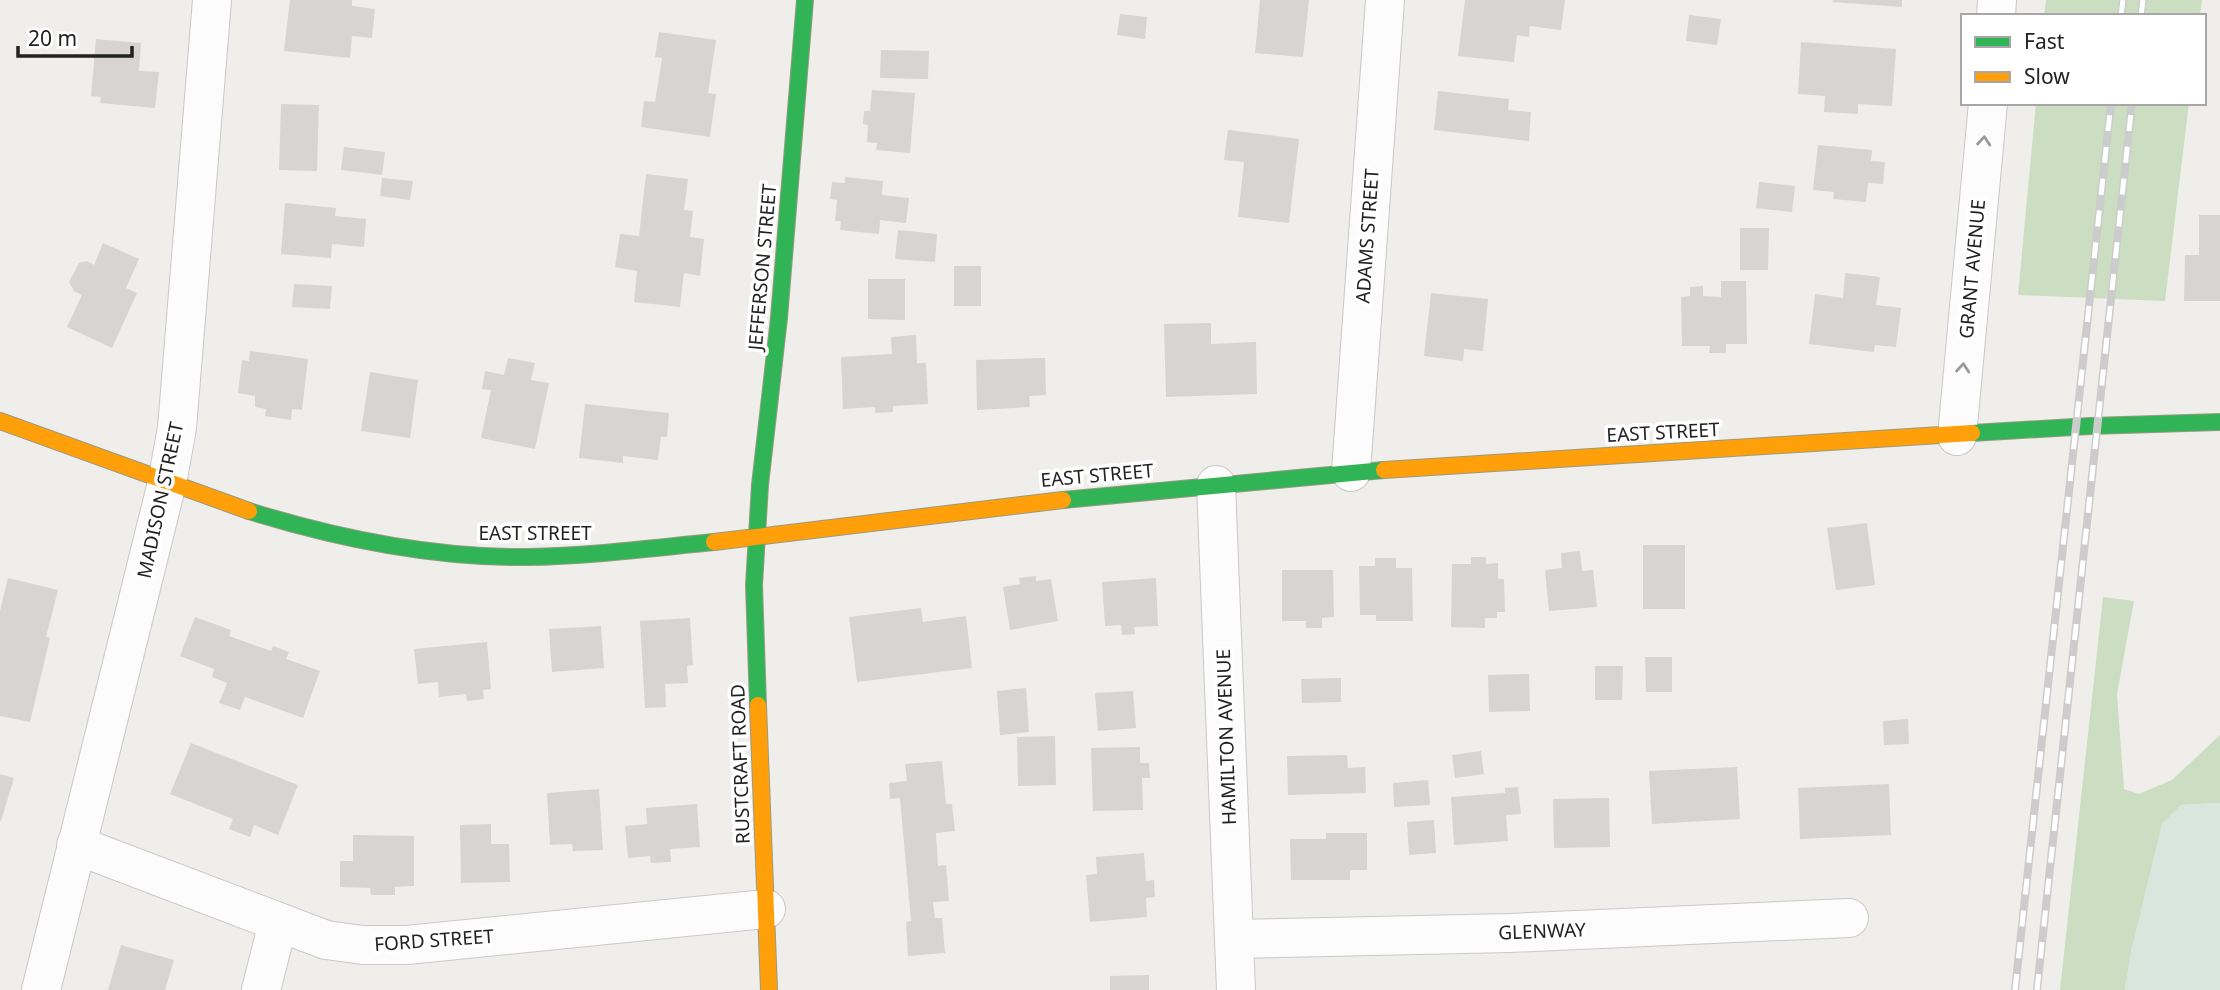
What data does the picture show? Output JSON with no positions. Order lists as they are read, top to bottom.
{
  "streets": {
    "main road": ["JEFFERSON STREET", "EAST STREET", "RUSTCRAFT ROAD"],
    "street": [
      "ADAMS STREET",
      "GRANT AVENUE",
      "MADISON STREET",
      "HAMILTON AVENUE",
      "GLENWAY",
      "FORD STREET"
    ]
  },
  "crossings": [
    ["ADAMS STREET", "EAST STREET"],
    ["JEFFERSON STREET", "EAST STREET"],
    ["JEFFERSON STREET", "RUSTCRAFT ROAD"],
    ["GRANT AVENUE", "EAST STREET"],
    ["EAST STREET", "MADISON STREET"],
    ["EAST STREET", "HAMILTON AVENUE"],
    ["EAST STREET", "RUSTCRAFT ROAD"],
    ["MADISON STREET", "FORD STREET"],
    ["HAMILTON AVENUE", "GLENWAY"],
    ["RUSTCRAFT ROAD", "FORD STREET"]
  ],
  "one_way": ["GRANT AVENUE"],
  "legend": ["Fast", "Slow"],
  "scale_bar": "20 m"
}
